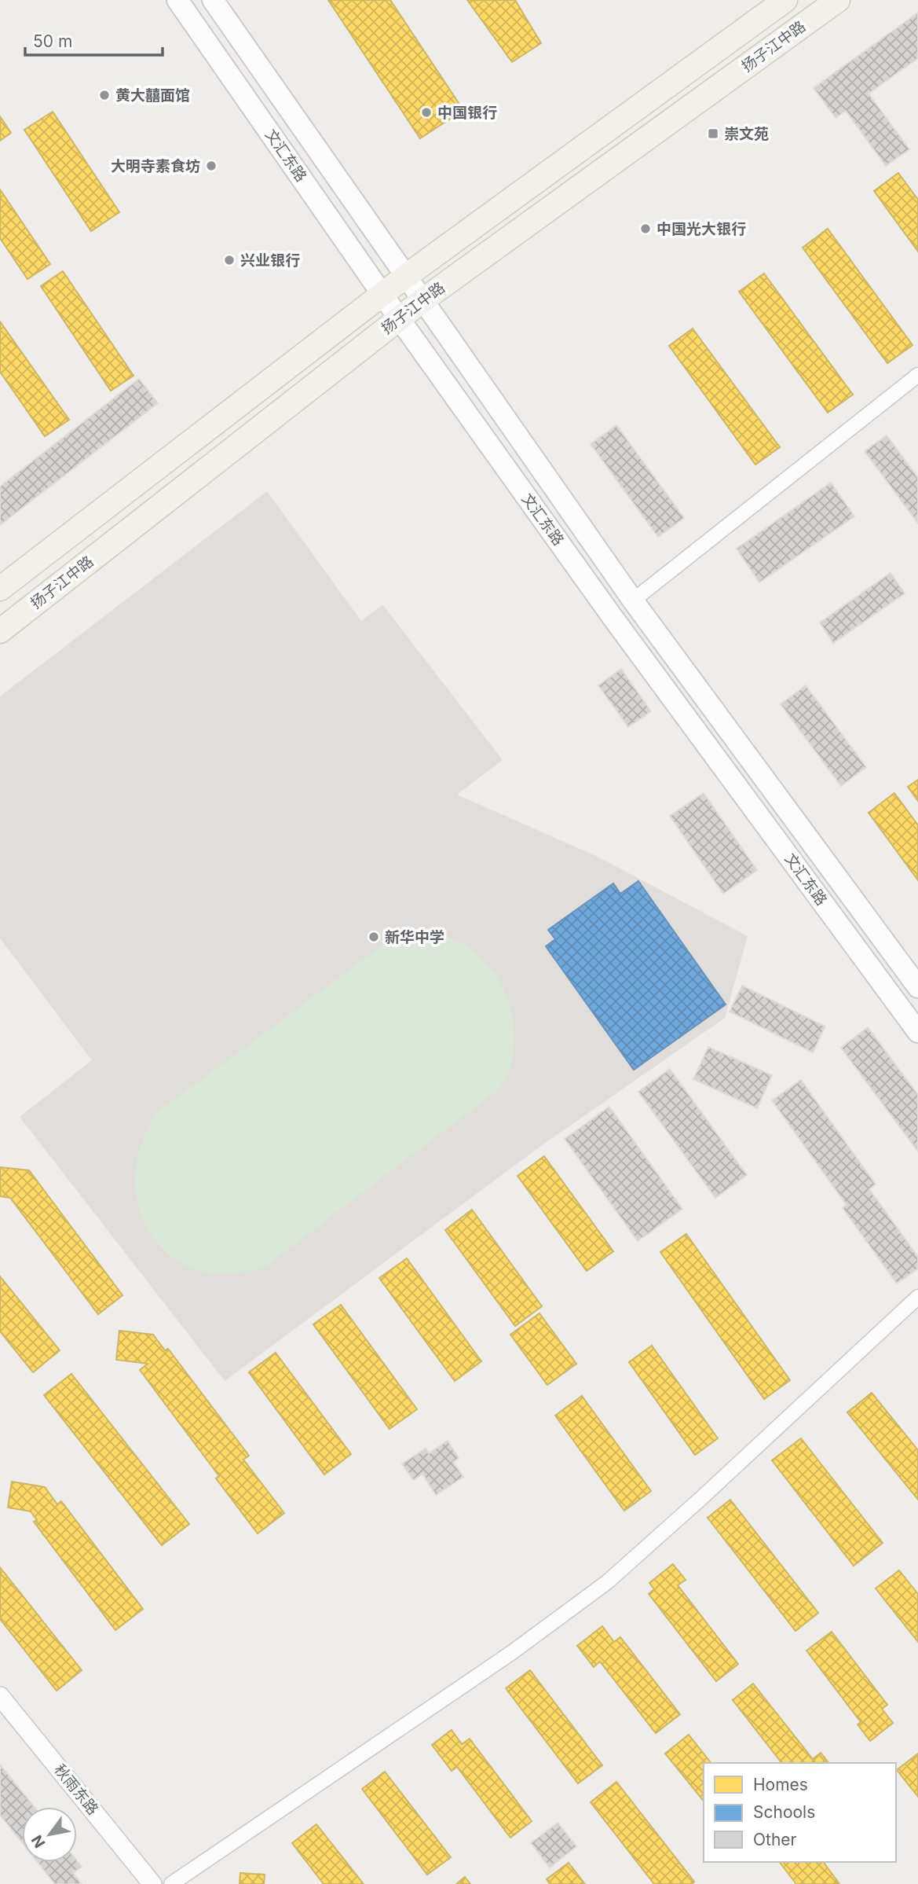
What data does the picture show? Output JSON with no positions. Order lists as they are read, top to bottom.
{
  "streets": {
    "main road": ["扬子江中路", "文汇东路"],
    "street": ["秋雨东路"]
  },
  "crossings": [
    ["扬子江中路", "文汇东路"]
  ],
  "places": {
    "other": [
      "黄大囍面馆",
      "中国银行",
      "大明寺素食坊",
      "中国光大银行",
      "兴业银行",
      "新华中学"
    ],
    "transit": ["崇文苑"]
  },
  "legend": ["Homes", "Schools", "Other"],
  "scale_bar": "50 m",
  "north": "bottom left"
}
